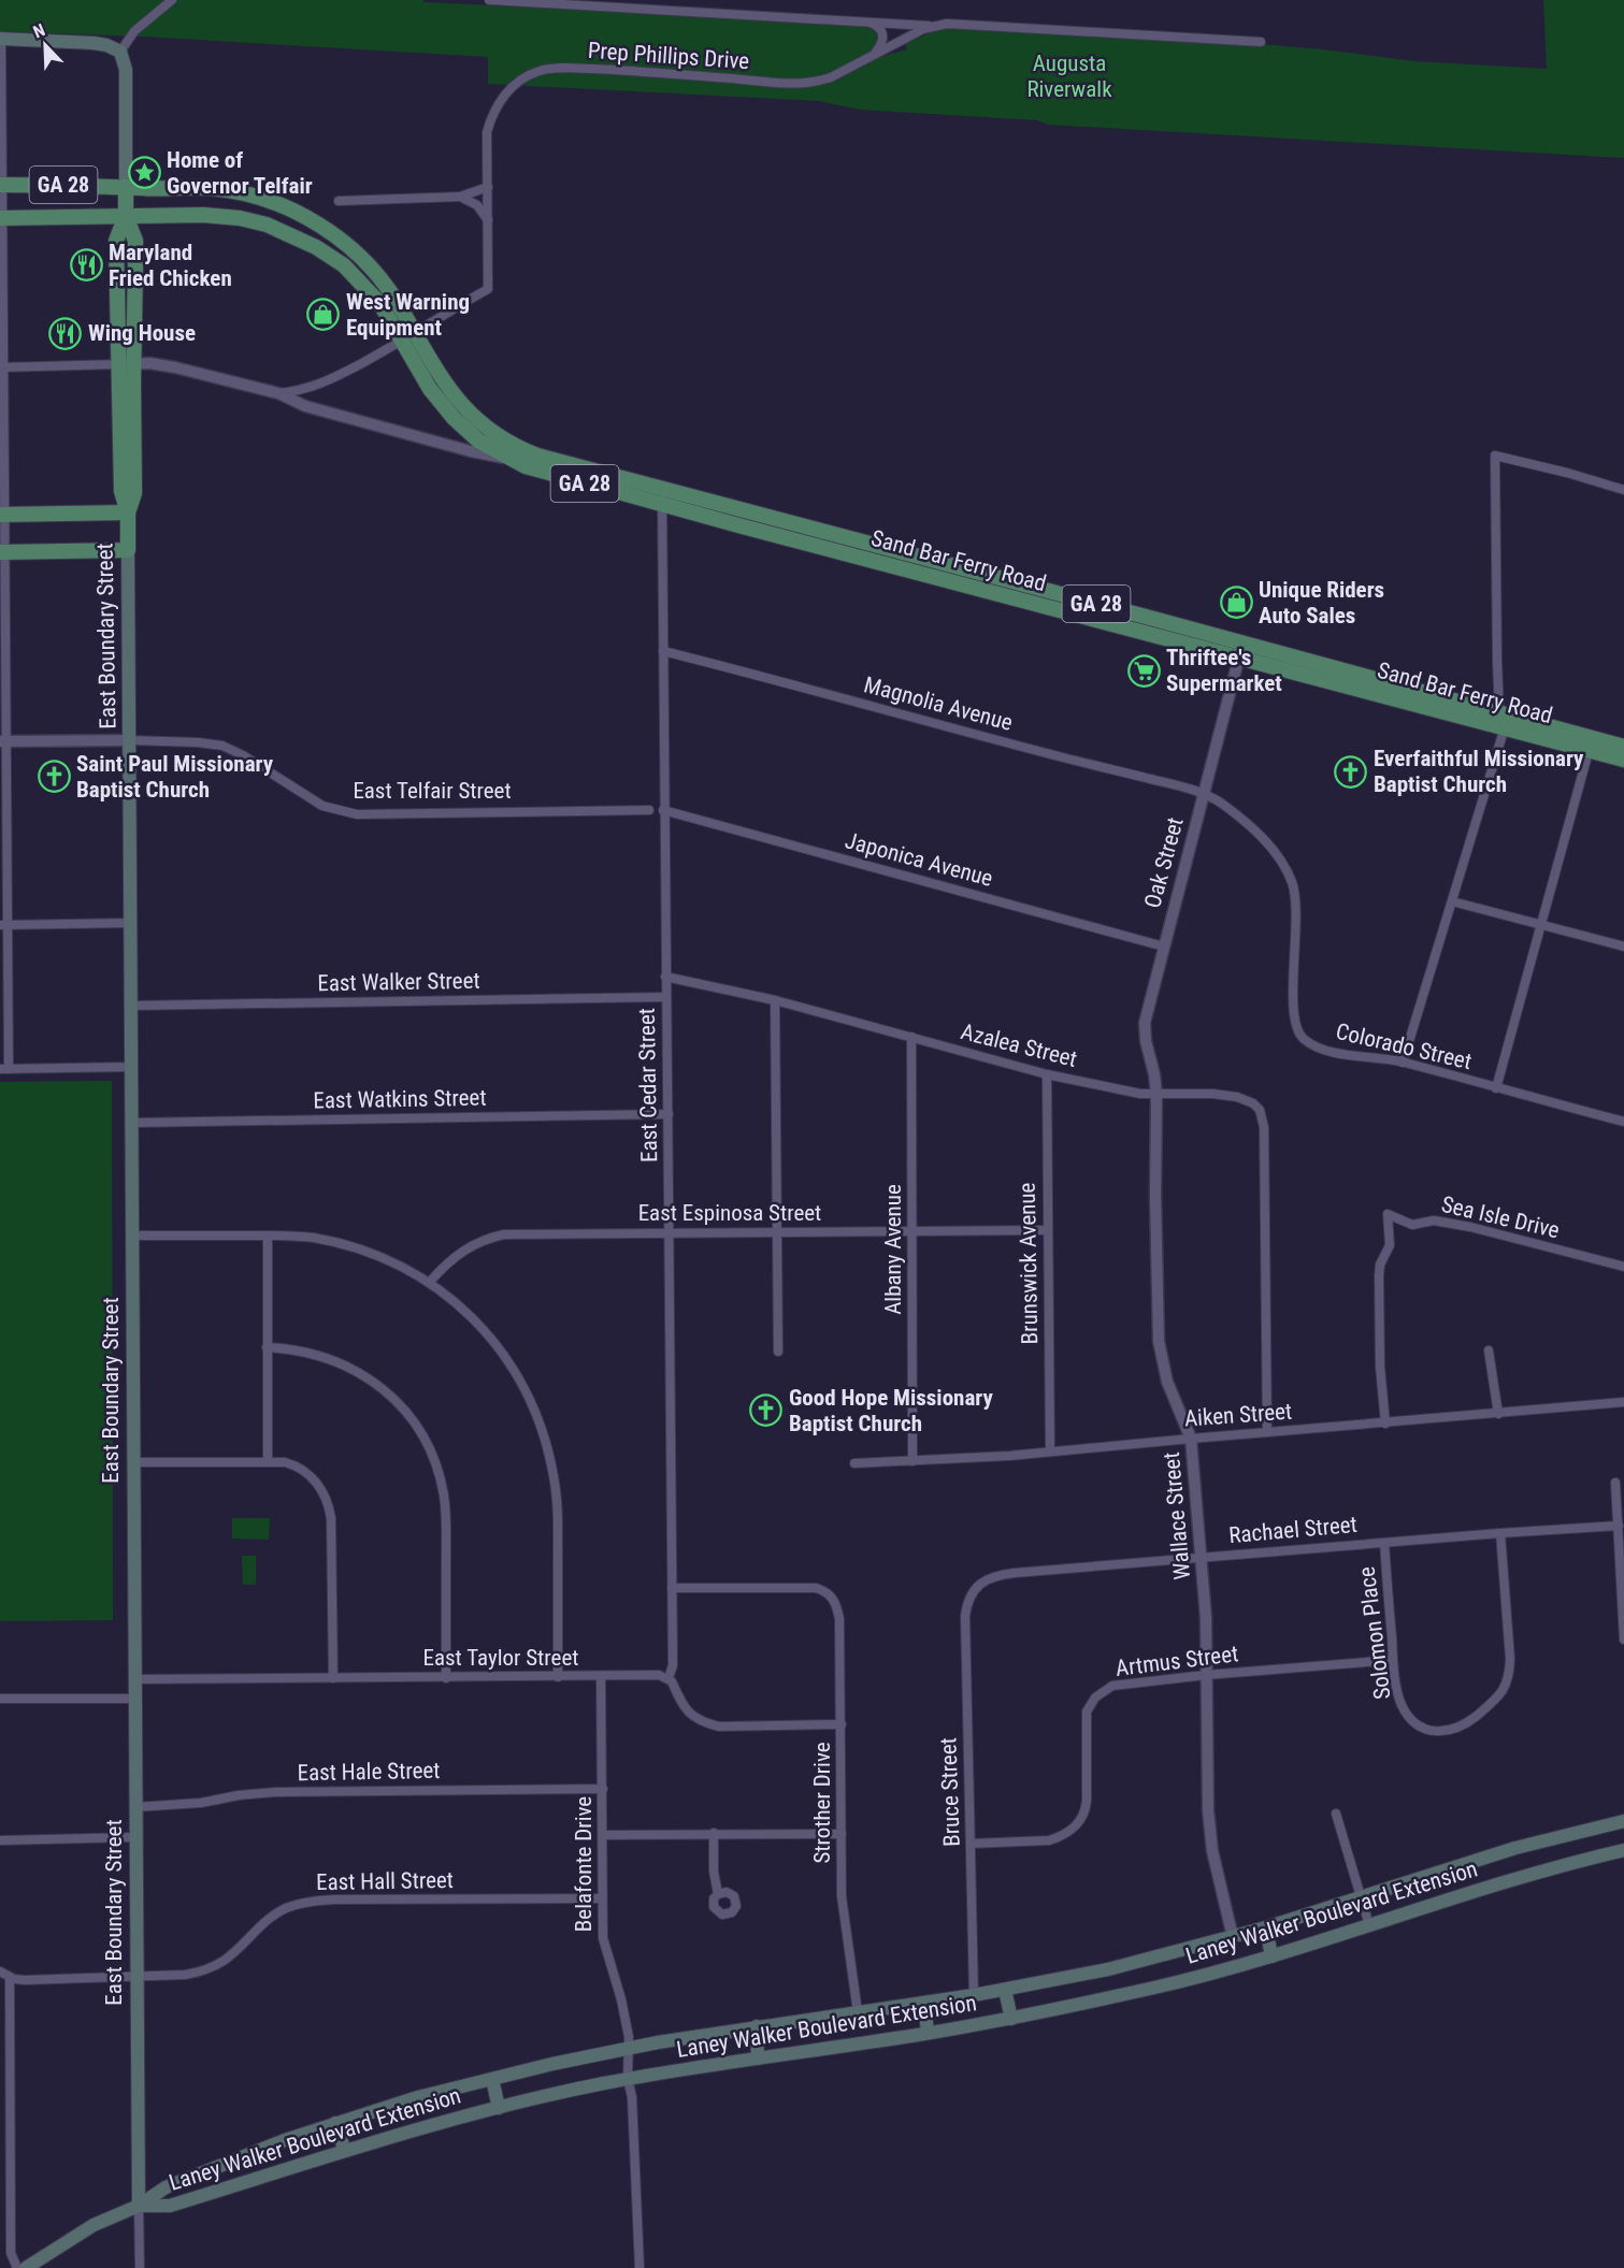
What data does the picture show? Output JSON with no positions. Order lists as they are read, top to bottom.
{
  "streets": {
    "main road": [
      "GA 28",
      "Sand Bar Ferry Road",
      "East Boundary Street",
      "Laney Walker Boulevard Extension"
    ],
    "street": [
      "Prep Phillips Drive",
      "Magnolia Avenue",
      "East Telfair Street",
      "Japonica Avenue",
      "Oak Street",
      "East Walker Street",
      "Azalea Street",
      "Colorado Street",
      "East Cedar Street",
      "East Watkins Street",
      "East Espinosa Street",
      "Sea Isle Drive",
      "Albany Avenue",
      "Brunswick Avenue",
      "Aiken Street",
      "Wallace Street",
      "Rachael Street",
      "Solomon Place",
      "East Taylor Street",
      "Artmus Street",
      "East Hale Street",
      "Bruce Street",
      "Strother Drive",
      "Belafonte Drive",
      "East Hall Street"
    ]
  },
  "crossings": [
    ["Prep Phillips Drive", "GA 28"],
    ["Prep Phillips Drive", "Sand Bar Ferry Road"],
    ["GA 28", "Sand Bar Ferry Road"],
    ["GA 28", "East Boundary Street"],
    ["Sand Bar Ferry Road", "Oak Street"],
    ["Sand Bar Ferry Road", "East Cedar Street"],
    ["East Boundary Street", "East Telfair Street"],
    ["East Boundary Street", "East Walker Street"],
    ["East Boundary Street", "East Watkins Street"],
    ["East Boundary Street", "East Taylor Street"],
    ["East Boundary Street", "East Hale Street"],
    ["East Boundary Street", "East Hall Street"],
    ["East Boundary Street", "Laney Walker Boulevard Extension"],
    ["Magnolia Avenue", "Oak Street"],
    ["Magnolia Avenue", "Colorado Street"],
    ["Magnolia Avenue", "East Cedar Street"],
    ["Japonica Avenue", "Oak Street"],
    ["Japonica Avenue", "East Cedar Street"],
    ["Oak Street", "Azalea Street"],
    ["Oak Street", "Colorado Street"],
    ["Oak Street", "Wallace Street"],
    ["East Walker Street", "East Cedar Street"],
    ["Azalea Street", "East Cedar Street"],
    ["Azalea Street", "Albany Avenue"],
    ["Azalea Street", "Brunswick Avenue"],
    ["Azalea Street", "Aiken Street"],
    ["Azalea Street", "Wallace Street"],
    ["East Cedar Street", "East Watkins Street"],
    ["East Cedar Street", "East Espinosa Street"],
    ["East Cedar Street", "East Taylor Street"],
    ["East Cedar Street", "Strother Drive"],
    ["East Espinosa Street", "Albany Avenue"],
    ["East Espinosa Street", "Brunswick Avenue"],
    ["Sea Isle Drive", "Aiken Street"],
    ["Albany Avenue", "Aiken Street"],
    ["Brunswick Avenue", "Aiken Street"],
    ["Aiken Street", "Wallace Street"],
    ["Wallace Street", "Rachael Street"],
    ["Wallace Street", "Artmus Street"],
    ["Wallace Street", "Laney Walker Boulevard Extension"],
    ["Rachael Street", "Solomon Place"],
    ["Rachael Street", "Bruce Street"],
    ["Solomon Place", "Artmus Street"],
    ["East Taylor Street", "Belafonte Drive"],
    ["Artmus Street", "Bruce Street"],
    ["East Hale Street", "Belafonte Drive"],
    ["Bruce Street", "Laney Walker Boulevard Extension"],
    ["Strother Drive", "Laney Walker Boulevard Extension"],
    ["Belafonte Drive", "East Hall Street"],
    ["Belafonte Drive", "Laney Walker Boulevard Extension"]
  ],
  "parks": ["Augusta Riverwalk"],
  "places": {
    "place": ["Home of Governor Telfair"],
    "restaurant": ["Maryland Fried Chicken", "Wing House"],
    "shop": ["West Warning Equipment", "Unique Riders Auto Sales"],
    "supermarket": ["Thriftee's Supermarket"],
    "church": ["Everfaithful Missionary Baptist Church", "Saint Paul Missionary Baptist Church", "Good Hope Missionary Baptist Church"]
  },
  "north": "top left"
}
